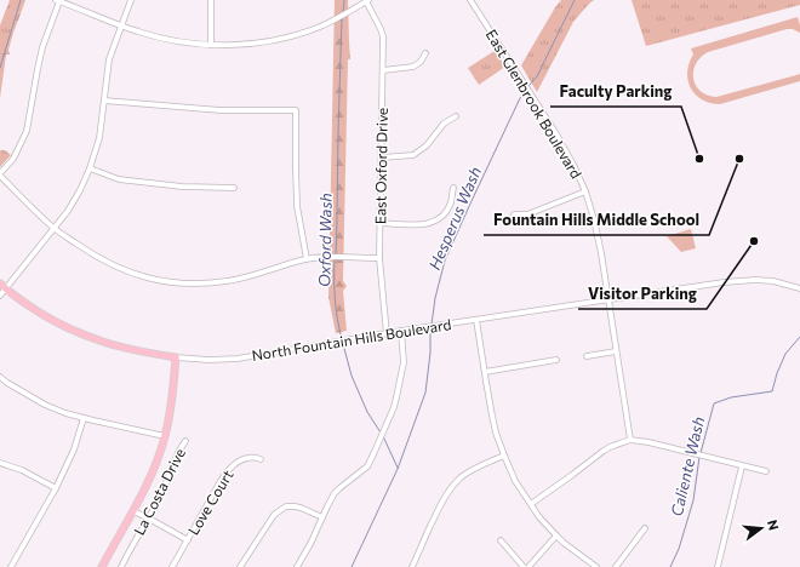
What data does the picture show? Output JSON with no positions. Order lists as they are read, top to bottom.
{
  "streets": {
    "main road": ["North Fountain Hills Boulevard"],
    "street": [
      "East Glenbrook Boulevard",
      "East Oxford Drive",
      "La Costa Drive",
      "Love Court"
    ]
  },
  "crossings": [
    ["East Glenbrook Boulevard", "North Fountain Hills Boulevard"],
    ["East Oxford Drive", "North Fountain Hills Boulevard"]
  ],
  "water": ["Hesperus Wash", "Oxford Wash", "Caliente Wash"],
  "places": ["Faculty Parking", "Fountain Hills Middle School", "Visitor Parking"],
  "north": "right"
}
